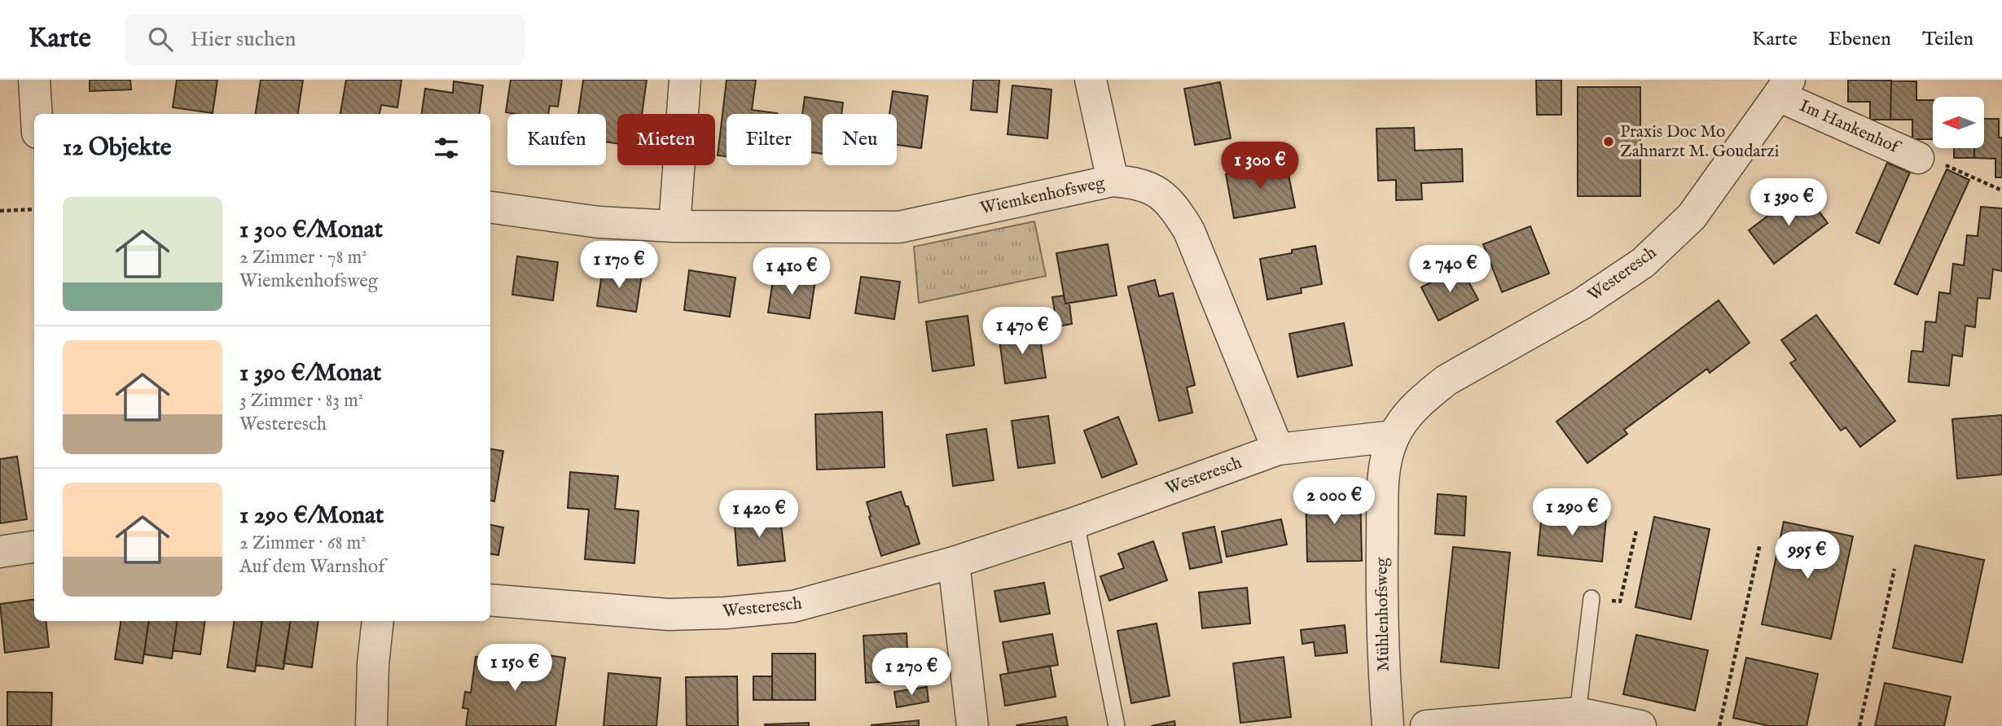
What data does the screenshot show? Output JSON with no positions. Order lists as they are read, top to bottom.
{
  "streets": {
    "street": [
      "Im Hankenhof",
      "Wiemkenhofsweg",
      "Westeresch",
      "Mühlenhofsweg"
    ]
  },
  "crossings": [
    ["Im Hankenhof", "Westeresch"],
    ["Wiemkenhofsweg", "Westeresch"],
    ["Westeresch", "Mühlenhofsweg"]
  ],
  "places": ["Praxis Doc Mo Zahnarzt M. Goudarzi"],
  "north": "left",
  "page": {
    "header": "Karte",
    "search": "Hier suchen",
    "nav": ["Karte", "Ebenen", "Teilen"],
    "chip": [
      "Kaufen",
      "Mieten",
      "Filter",
      "Neu"
    ],
    "heading": "12 Objekte",
    "price": [
      "1 300 €",
      "1 390 €",
      "1 170 €",
      "2 740 €",
      "1 410 €",
      "1 470 €",
      "2 000 €",
      "1 290 €",
      "1 420 €",
      "995 €",
      "1 150 €",
      "1 270 €"
    ],
    "list": [
      {
        "name": "1 300 €/Monat",
        "note": "2 Zimmer · 78 m² · Wiemkenhofsweg"
      },
      {
        "name": "1 390 €/Monat",
        "note": "3 Zimmer · 83 m² · Westeresch"
      },
      {
        "name": "1 290 €/Monat",
        "note": "2 Zimmer · 68 m² · Auf dem Warnshof"
      }
    ]
  }
}
